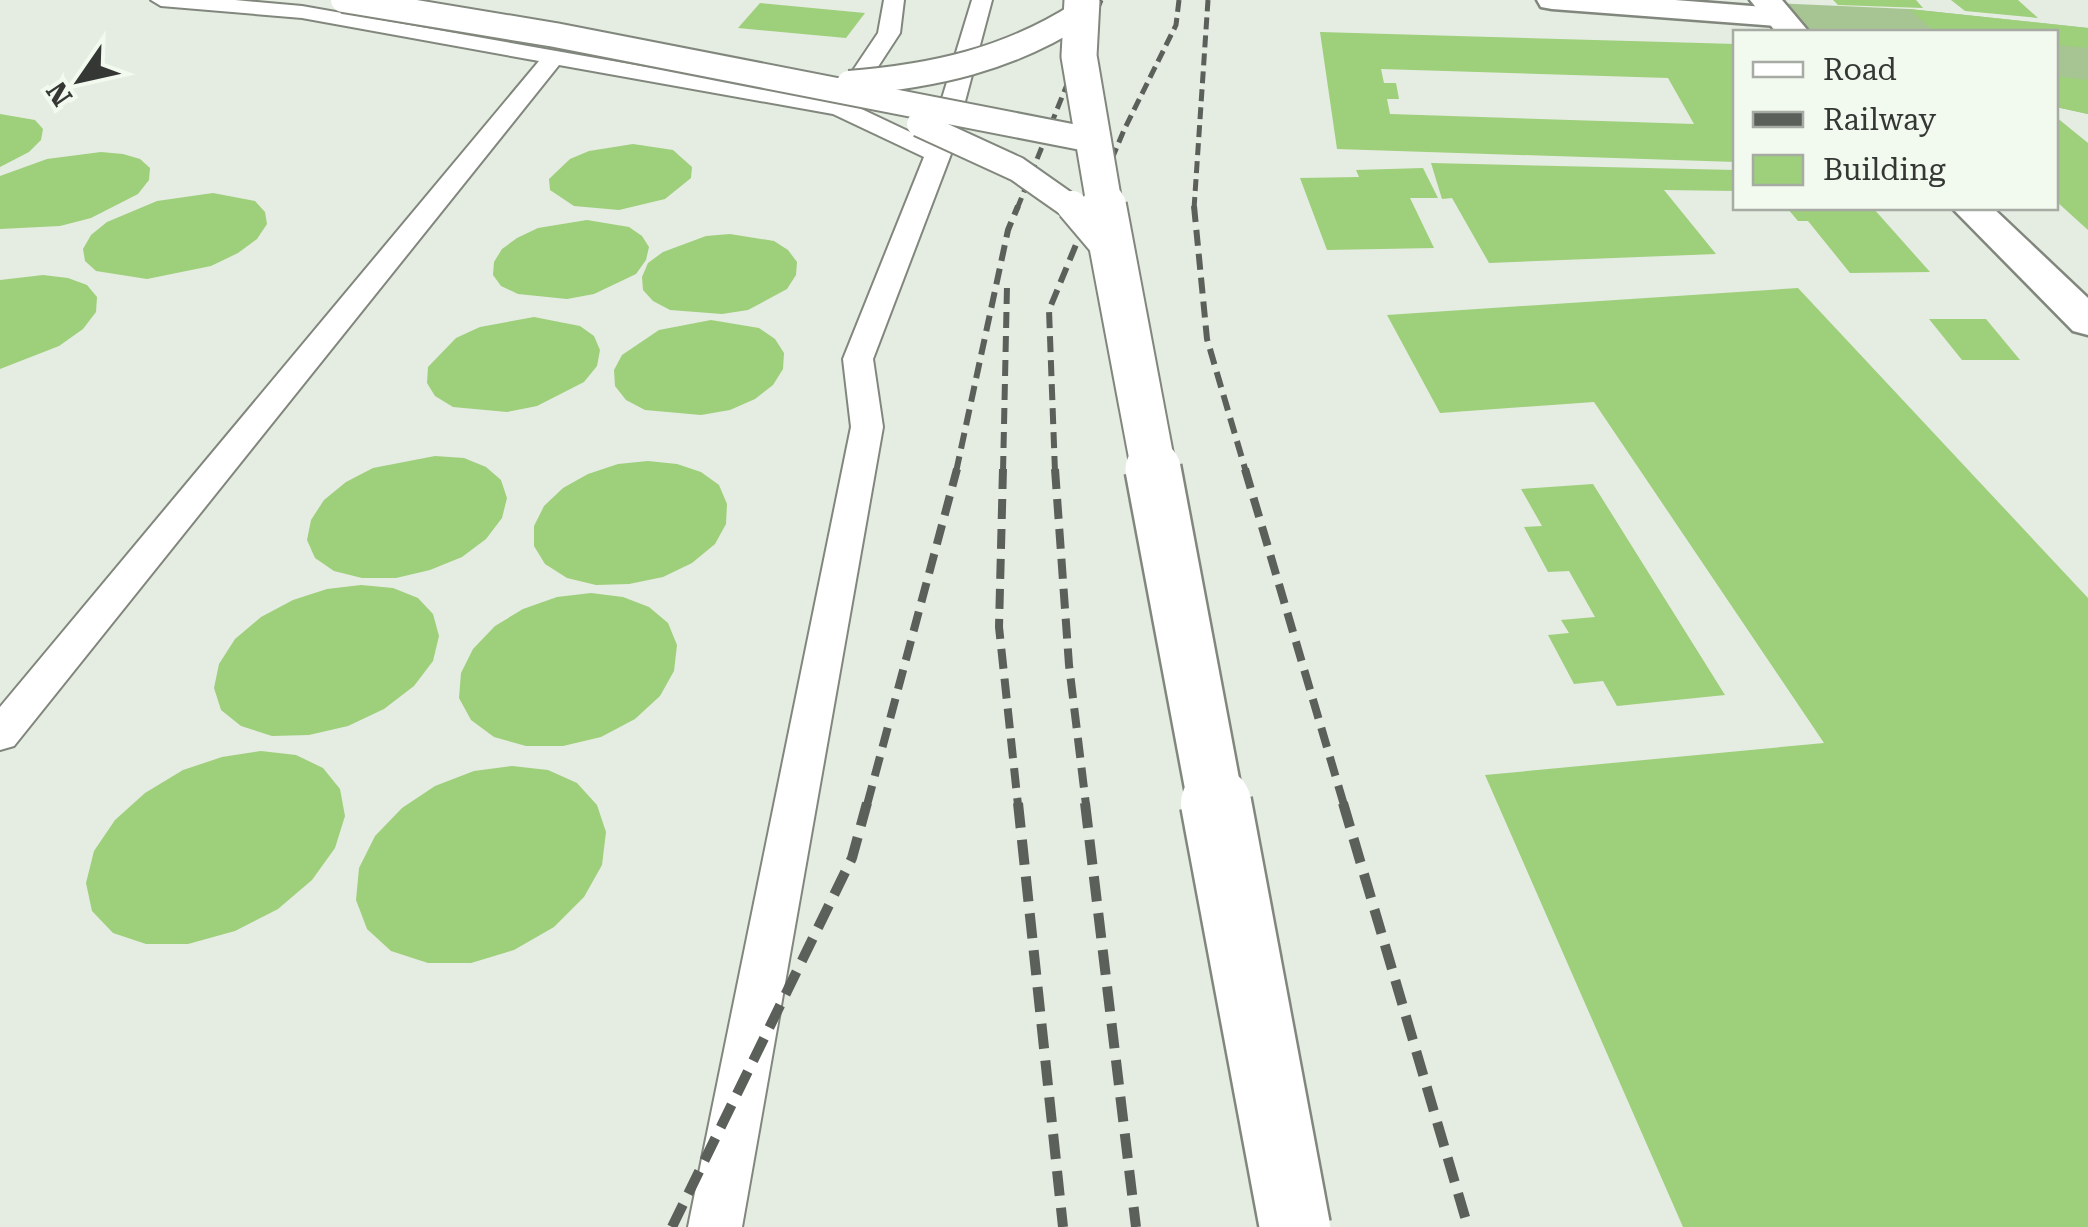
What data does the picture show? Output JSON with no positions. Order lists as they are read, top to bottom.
{
  "legend": ["Road", "Railway", "Building"],
  "north": "bottom left"
}
